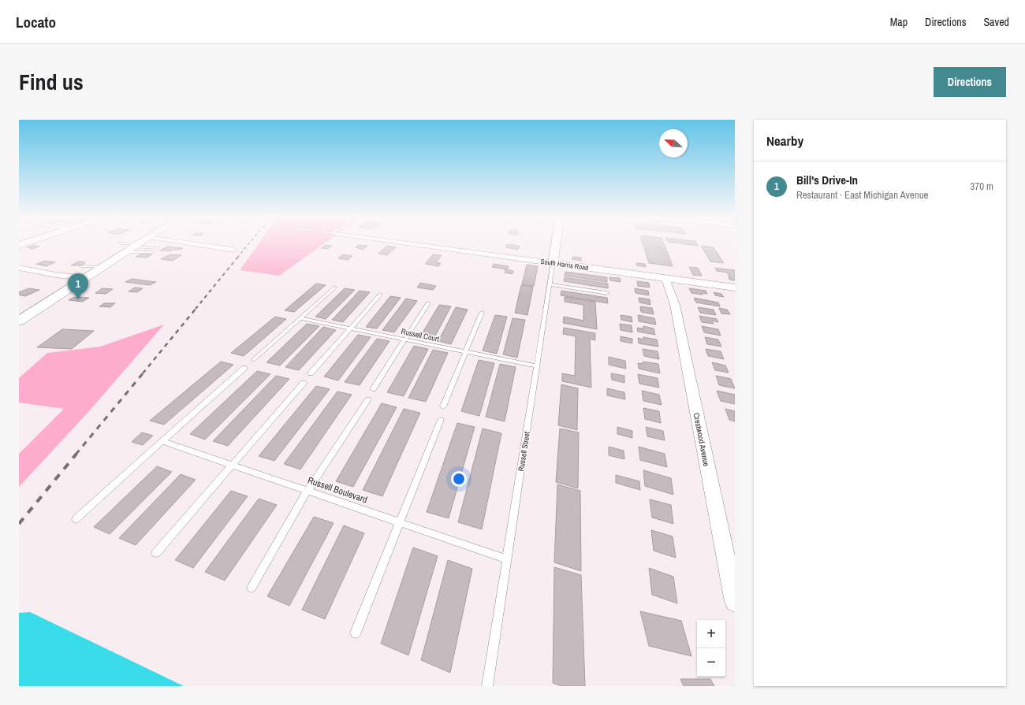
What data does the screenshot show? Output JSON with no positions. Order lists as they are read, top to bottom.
{
  "streets": {
    "street": ["South Harris Road", "Crestwood Avenue", "Russell Street"],
    "lane": ["Russell Court", "Russell Boulevard"]
  },
  "crossings": [
    ["South Harris Road", "Crestwood Avenue"],
    ["South Harris Road", "Russell Street"],
    ["Russell Court", "Russell Street"],
    ["Russell Street", "Russell Boulevard"]
  ],
  "north": "top left",
  "page": {
    "header": "Locato",
    "nav": ["Map", "Directions", "Saved"],
    "title": "Find us",
    "buttons": "Directions",
    "heading": "Nearby",
    "list": [
      {
        "mark": "1",
        "name": "Bill's Drive-In",
        "note": "Restaurant · East Michigan Avenue",
        "value": "370 m"
      }
    ],
    "pins": "1",
    "map_buttons": ["+", "−"]
  }
}
